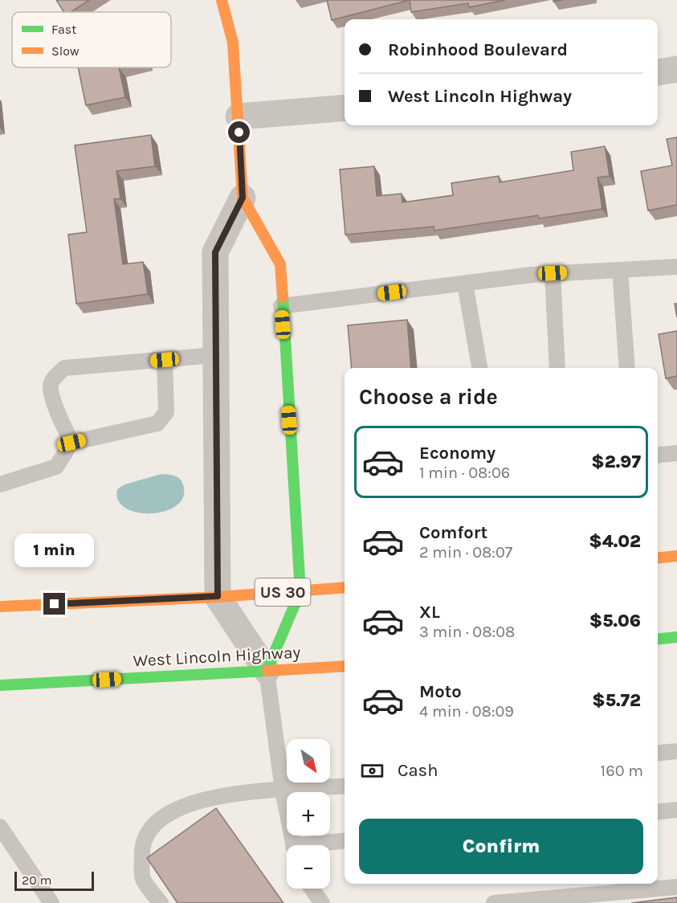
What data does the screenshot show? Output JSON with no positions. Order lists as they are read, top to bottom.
{
  "streets": {
    "main road": ["US 30", "West Lincoln Highway"]
  },
  "legend": ["Fast", "Slow"],
  "scale_bar": "20 m",
  "north": "bottom right",
  "page": {
    "banner": ["Robinhood Boulevard", "West Lincoln Highway"],
    "heading": "Choose a ride",
    "list": [
      {
        "name": "Economy",
        "note": "1 min · 08:06",
        "value": "$2.97"
      },
      {
        "name": "Comfort",
        "note": "2 min · 08:07",
        "value": "$4.02"
      },
      {
        "name": "XL",
        "note": "3 min · 08:08",
        "value": "$5.06"
      },
      {
        "name": "Moto",
        "note": "4 min · 08:09",
        "value": "$5.72"
      }
    ],
    "bubble": "1 min",
    "map_buttons": ["+", "−"],
    "pay": ["Cash", "160 m"],
    "buttons": "Confirm",
    "scale": "20 m"
  }
}
